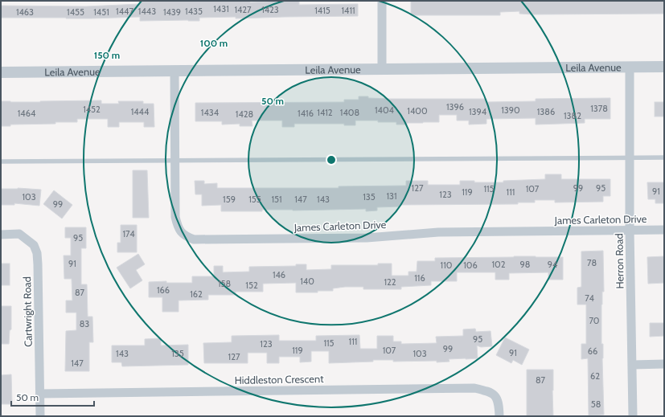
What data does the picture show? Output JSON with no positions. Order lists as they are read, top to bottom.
{
  "streets": {
    "street": [
      "Leila Avenue",
      "James Carleton Drive",
      "Herron Road",
      "Cartwright Road",
      "Hiddleston Crescent"
    ]
  },
  "crossings": [
    ["Leila Avenue", "James Carleton Drive"],
    ["Leila Avenue", "Herron Road"],
    ["James Carleton Drive", "Herron Road"],
    ["Cartwright Road", "Hiddleston Crescent"]
  ],
  "house_numbers": [
    "1431",
    "1427",
    "1423",
    "1415",
    "1411",
    "1447",
    "1443",
    "1435",
    "1463",
    "1455",
    "1451",
    "1439",
    "1396",
    "1378",
    "1452",
    "1404",
    "1390",
    "1400",
    "1444",
    "1394",
    "1386",
    "1434",
    "1412",
    "1408",
    "1464",
    "1416",
    "1428",
    "1382",
    "127",
    "99",
    "95",
    "115",
    "107",
    "91",
    "119",
    "111",
    "123",
    "131",
    "103",
    "135",
    "159",
    "155",
    "151",
    "147",
    "143",
    "99",
    "174",
    "95",
    "78",
    "91",
    "102",
    "98",
    "94",
    "110",
    "106",
    "146",
    "116",
    "140",
    "122",
    "158",
    "152",
    "166",
    "87",
    "162",
    "74",
    "70",
    "83",
    "95",
    "111",
    "115",
    "123",
    "99",
    "119",
    "107",
    "66",
    "91",
    "143",
    "135",
    "103",
    "127",
    "147",
    "62",
    "87",
    "58"
  ],
  "scale_bar": "50 m",
  "rings": ["100 m", "150 m", "50 m"]
}
